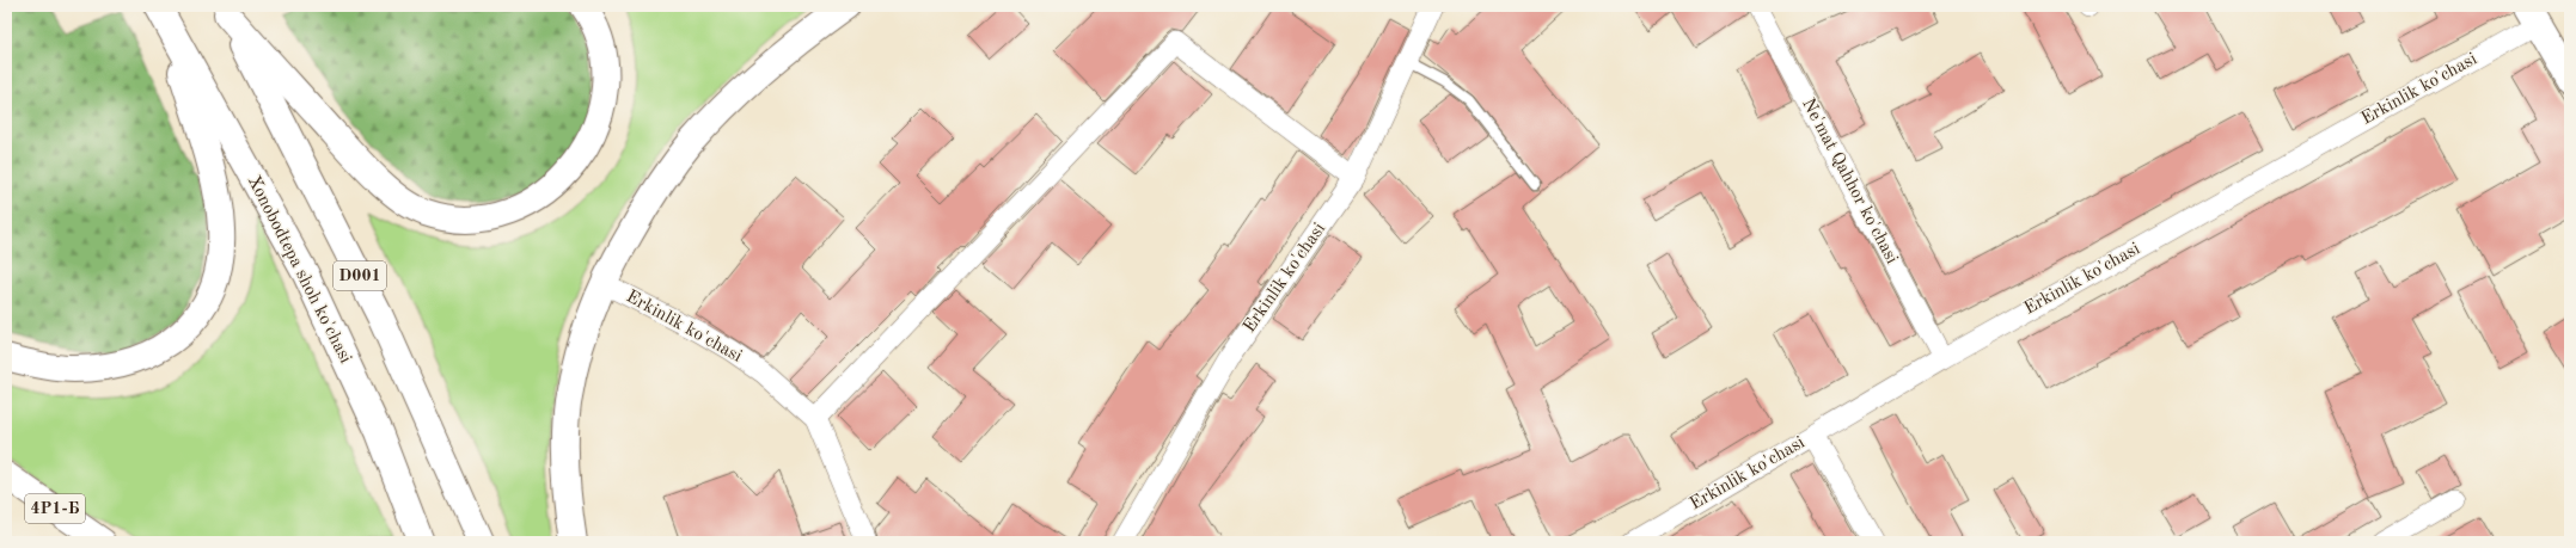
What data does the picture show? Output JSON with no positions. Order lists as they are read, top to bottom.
{
  "streets": {
    "main road": ["Xonobodtepa shoh ko'chasi", "D001", "4Р1-Б"],
    "street": ["Erkinlik ko'chasi", "Ne'mat Qahhor ko'chasi"]
  },
  "crossings": [
    ["Erkinlik ko'chasi", "Ne'mat Qahhor ko'chasi"]
  ]
}
